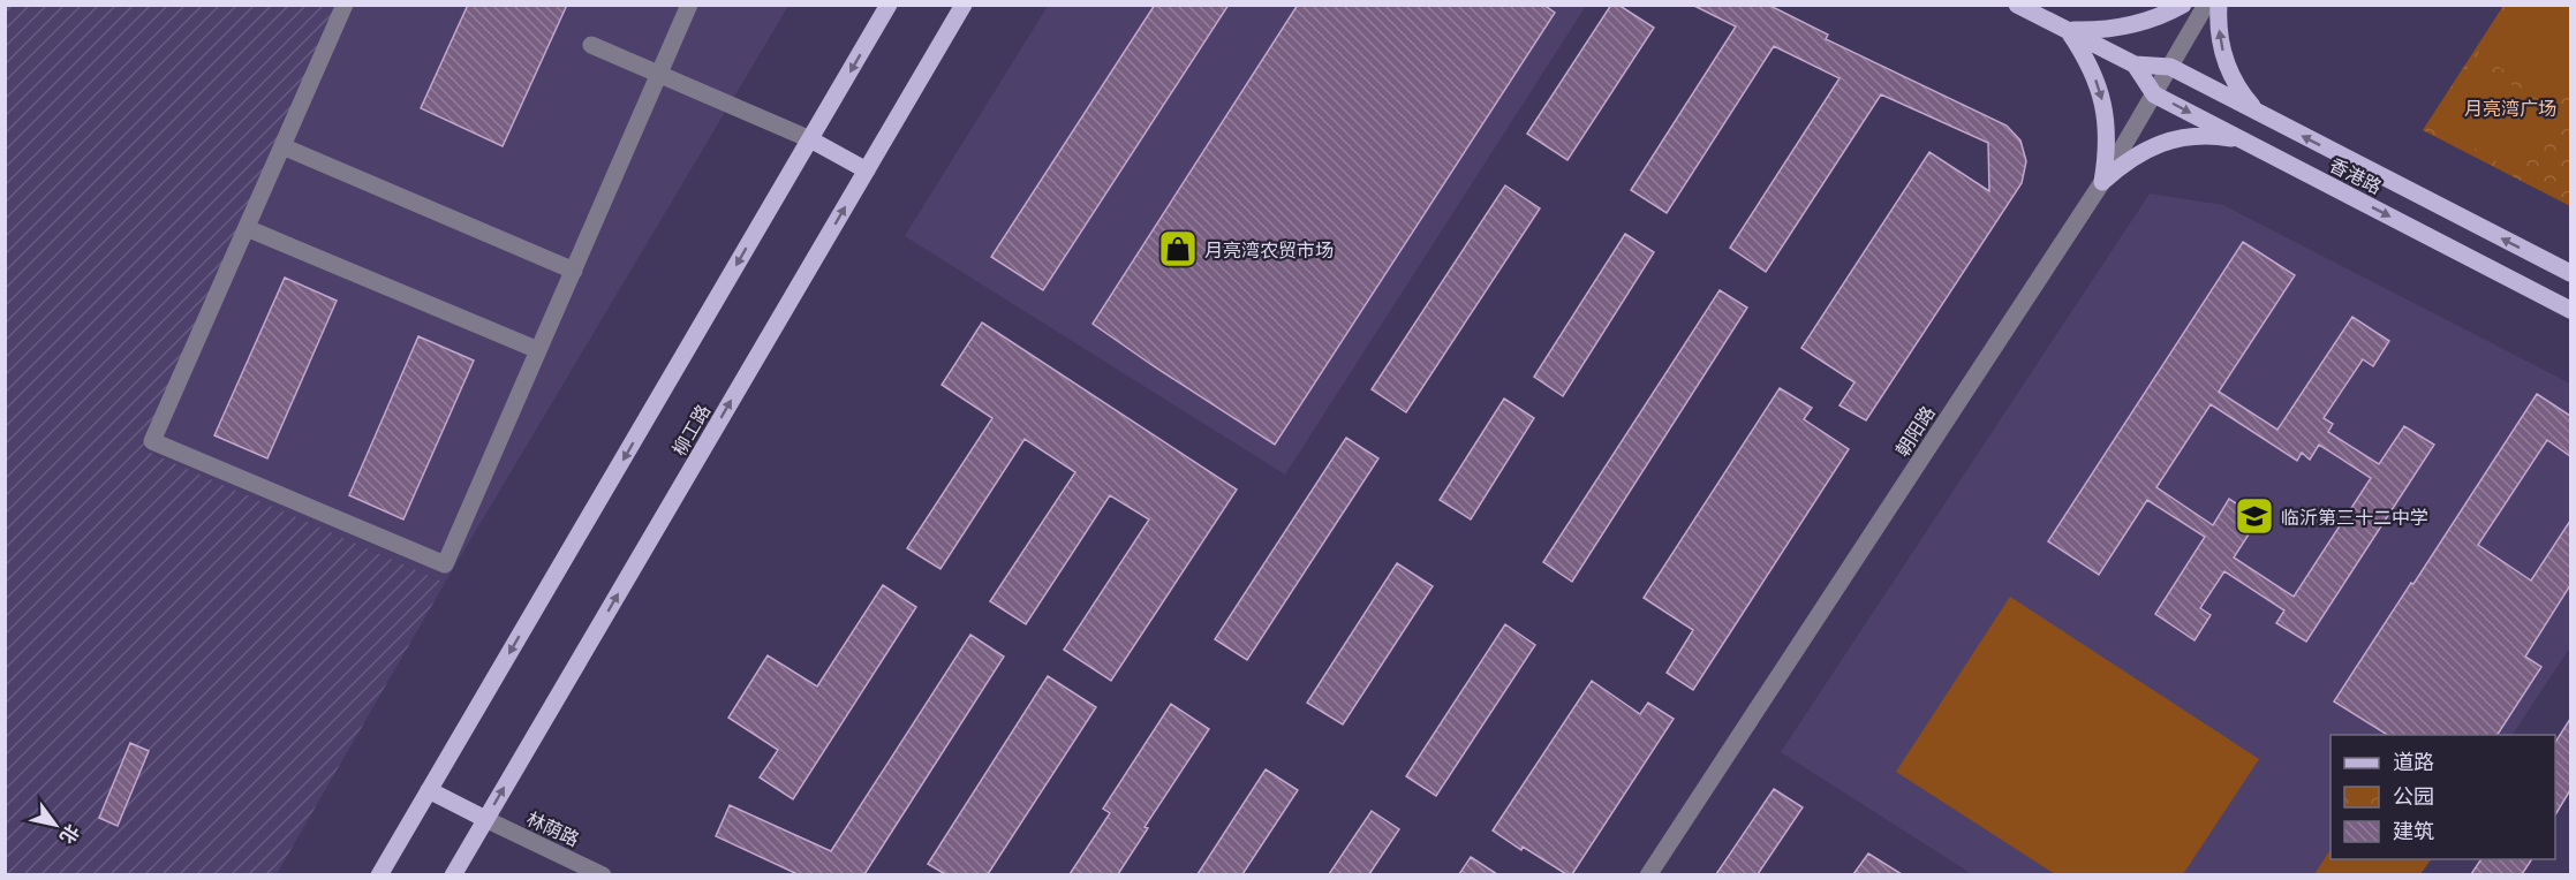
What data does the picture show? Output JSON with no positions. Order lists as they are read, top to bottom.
{
  "streets": {
    "main road": ["香港路", "柳工路"],
    "street": ["朝阳路", "林荫路"]
  },
  "crossings": [
    ["香港路", "朝阳路"],
    ["柳工路", "林荫路"]
  ],
  "parks": ["月亮湾广场"],
  "places": {
    "shop": ["月亮湾农贸市场"],
    "school or university": ["临沂第三十二中学"]
  },
  "legend": ["道路", "公园", "建筑"],
  "north": "bottom right"
}
